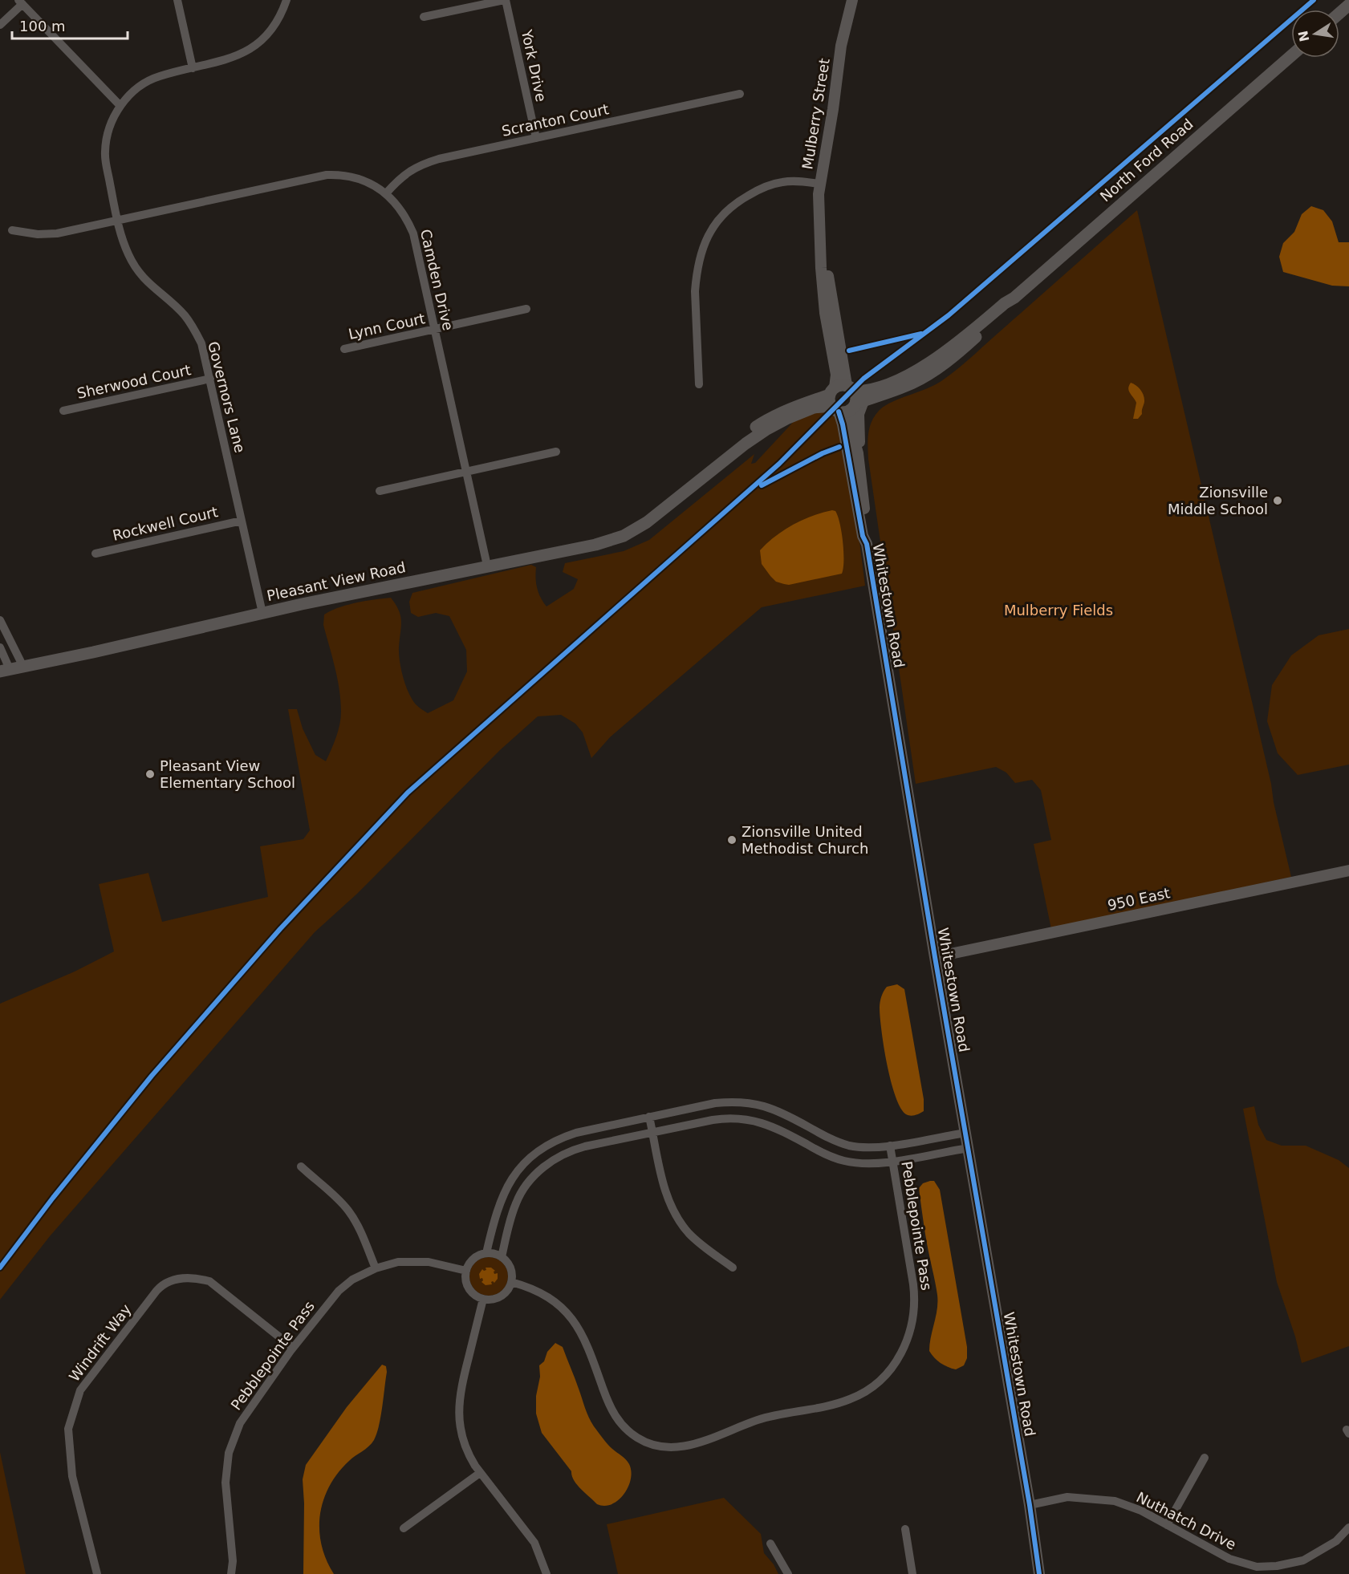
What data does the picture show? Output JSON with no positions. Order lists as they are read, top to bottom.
{
  "streets": {
    "main road": ["North Ford Road", "Pleasant View Road"],
    "street": [
      "York Drive",
      "Mulberry Street",
      "Scranton Court",
      "Camden Drive",
      "Lynn Court",
      "Sherwood Court",
      "Governors Lane",
      "Rockwell Court",
      "Whitestown Road",
      "950 East",
      "Pebblepointe Pass",
      "Windrift Way",
      "Nuthatch Drive"
    ]
  },
  "crossings": [
    ["York Drive", "Scranton Court"],
    ["Mulberry Street", "North Ford Road"],
    ["Mulberry Street", "Pleasant View Road"],
    ["Mulberry Street", "Whitestown Road"],
    ["Scranton Court", "Camden Drive"],
    ["North Ford Road", "Pleasant View Road"],
    ["North Ford Road", "Whitestown Road"],
    ["Camden Drive", "Lynn Court"],
    ["Camden Drive", "Governors Lane"],
    ["Camden Drive", "Pleasant View Road"],
    ["Sherwood Court", "Governors Lane"],
    ["Governors Lane", "Rockwell Court"],
    ["Governors Lane", "Pleasant View Road"],
    ["Pleasant View Road", "Whitestown Road"],
    ["Whitestown Road", "950 East"],
    ["Whitestown Road", "Nuthatch Drive"],
    ["Pebblepointe Pass", "Windrift Way"]
  ],
  "parks": ["Mulberry Fields"],
  "places": ["Zionsville Middle School", "Pleasant View Elementary School", "Zionsville United Methodist Church"],
  "scale_bar": "100 m",
  "north": "left"
}
